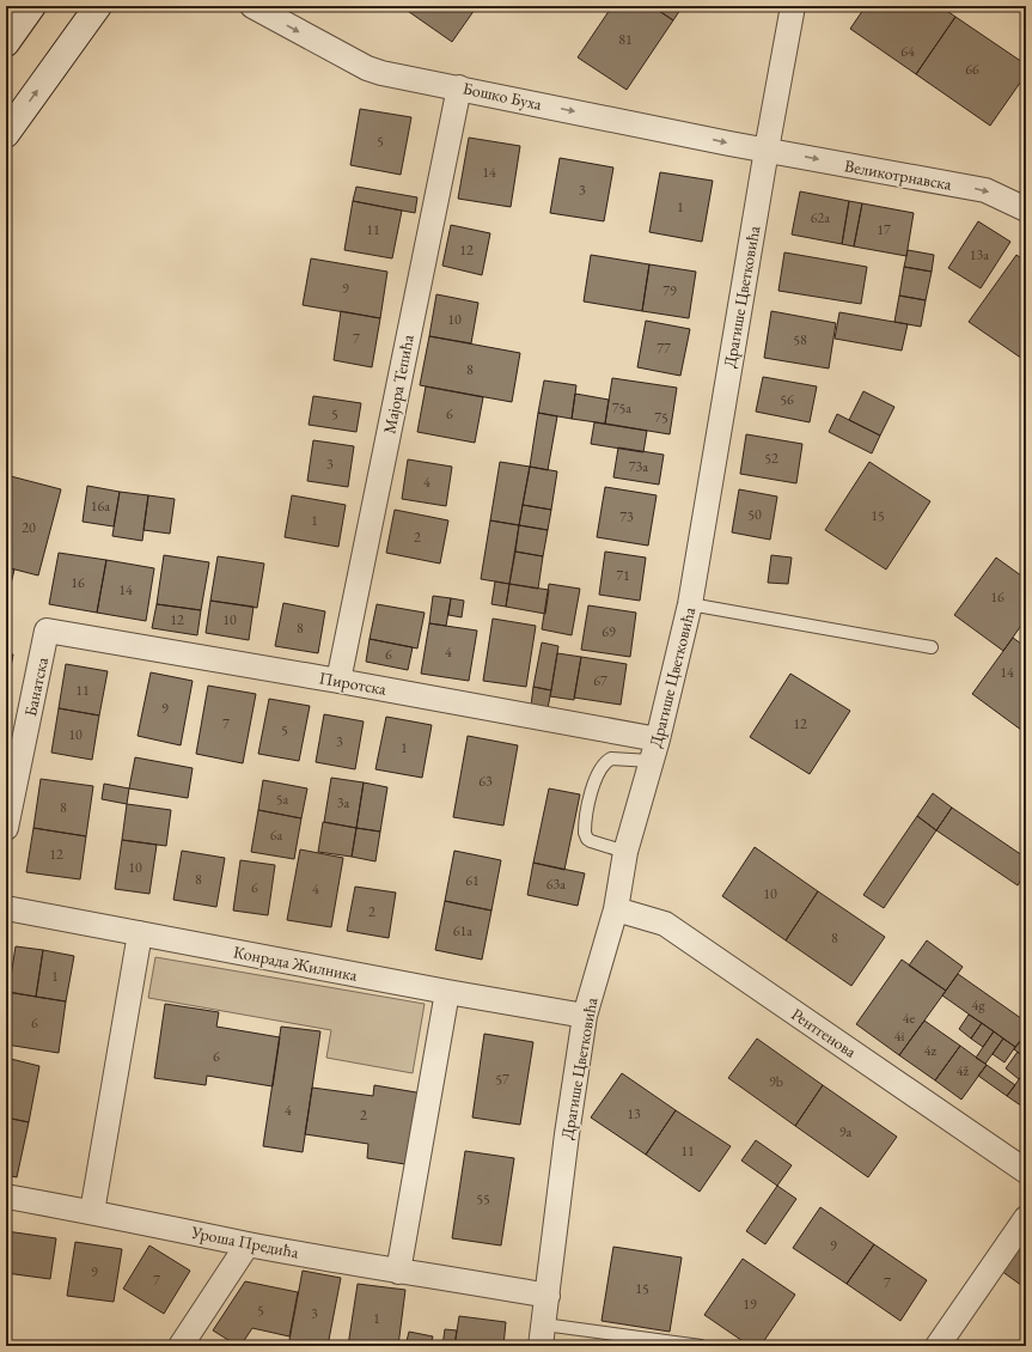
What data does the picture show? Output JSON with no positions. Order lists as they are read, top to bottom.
{
  "streets": {
    "street": [
      "Бошко Буха",
      "Великотрнавска",
      "Драгише Цветковића",
      "Мајора Тепића",
      "Пиротска",
      "Банатска",
      "Конрада Жилника",
      "Рентгенова",
      "Уроша Предића"
    ]
  },
  "crossings": [
    ["Бошко Буха", "Великотрнавска"],
    ["Бошко Буха", "Драгише Цветковића"],
    ["Бошко Буха", "Мајора Тепића"],
    ["Великотрнавска", "Драгише Цветковића"],
    ["Драгише Цветковића", "Пиротска"],
    ["Драгише Цветковића", "Конрада Жилника"],
    ["Драгише Цветковића", "Рентгенова"],
    ["Драгише Цветковића", "Уроша Предића"],
    ["Мајора Тепића", "Пиротска"],
    ["Пиротска", "Банатска"]
  ],
  "one_way": ["Бошко Буха", "Великотрнавска"],
  "house_numbers": [
    "81",
    "64",
    "66",
    "5",
    "14",
    "3",
    "1",
    "62a",
    "11",
    "17",
    "12",
    "13a",
    "9",
    "79",
    "10",
    "7",
    "58",
    "77",
    "8",
    "56",
    "75a",
    "5",
    "6",
    "75",
    "52",
    "3",
    "73a",
    "4",
    "16a",
    "50",
    "15",
    "73",
    "1",
    "20",
    "2",
    "71",
    "16",
    "14",
    "16",
    "12",
    "10",
    "8",
    "69",
    "4",
    "6",
    "14",
    "67",
    "11",
    "9",
    "7",
    "12",
    "5",
    "10",
    "3",
    "1",
    "63",
    "5a",
    "3a",
    "8",
    "6a",
    "12",
    "10",
    "8",
    "61",
    "63a",
    "6",
    "4",
    "10",
    "2",
    "61a",
    "8",
    "1",
    "4g",
    "4e",
    "6",
    "4i",
    "4z",
    "6",
    "4ž",
    "57",
    "9b",
    "4",
    "13",
    "2",
    "9a",
    "11",
    "55",
    "9",
    "9",
    "7",
    "7",
    "15",
    "19",
    "5",
    "3",
    "1"
  ]
}
